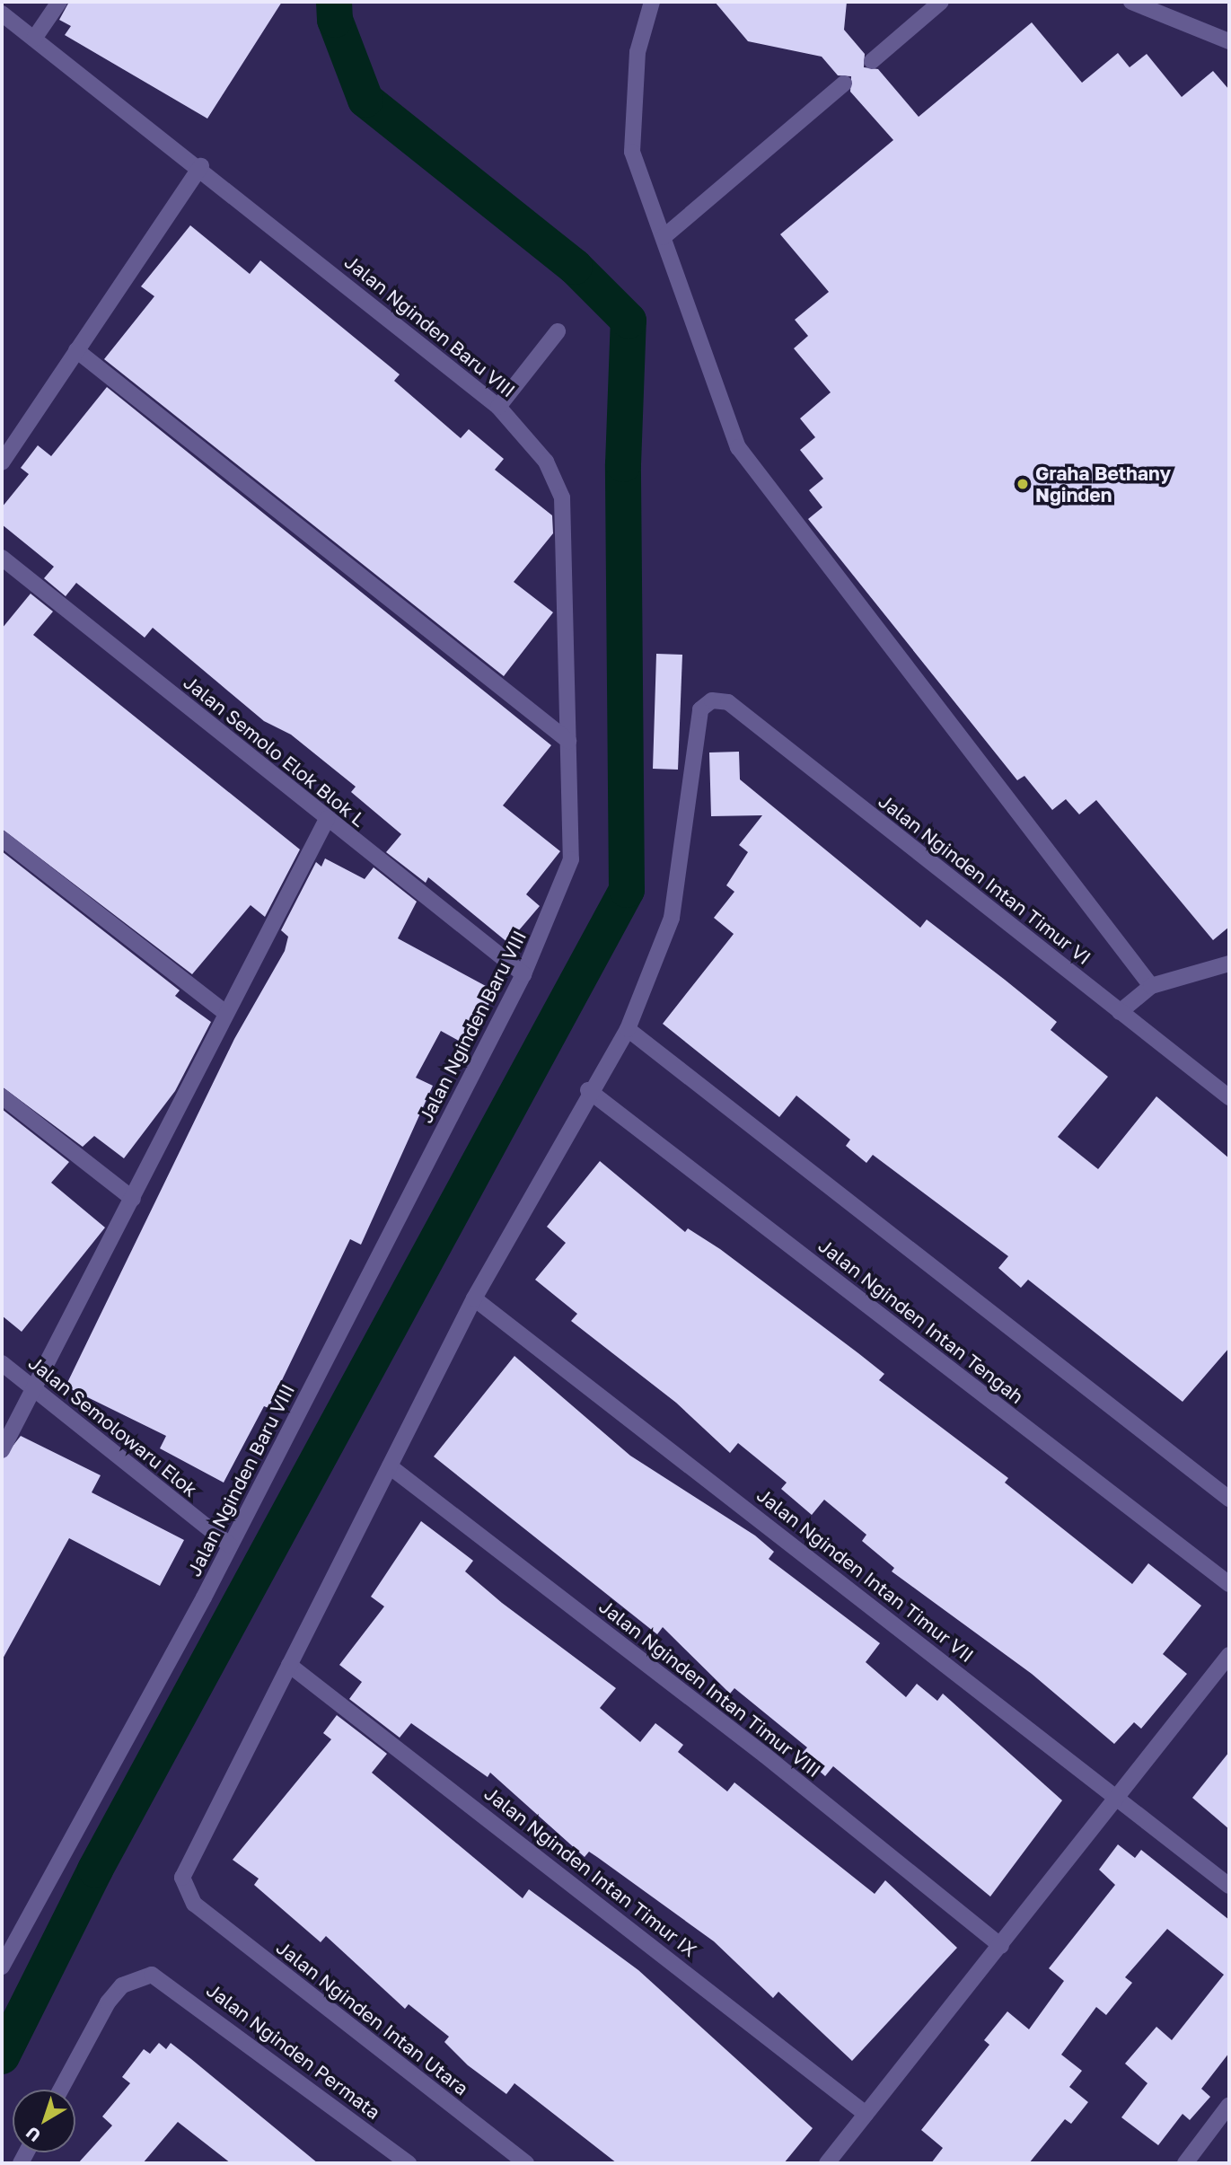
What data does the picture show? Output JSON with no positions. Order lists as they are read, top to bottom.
{
  "streets": {
    "street": [
      "Jalan Nginden Baru VIII",
      "Jalan Semolo Elok Blok L",
      "Jalan Nginden Intan Timur VI",
      "Jalan Nginden Intan Tengah",
      "Jalan Semolowaru Elok",
      "Jalan Nginden Intan Timur VII",
      "Jalan Nginden Intan Timur VIII",
      "Jalan Nginden Intan Timur IX",
      "Jalan Nginden Intan Utara",
      "Jalan Nginden Permata"
    ]
  },
  "crossings": [
    ["Jalan Nginden Baru VIII", "Jalan Semolo Elok Blok L"],
    ["Jalan Nginden Baru VIII", "Jalan Semolowaru Elok"],
    ["Jalan Nginden Intan Timur IX", "Jalan Nginden Intan Utara"]
  ],
  "places": ["Graha Bethany Nginden"],
  "north": "bottom left"
}
